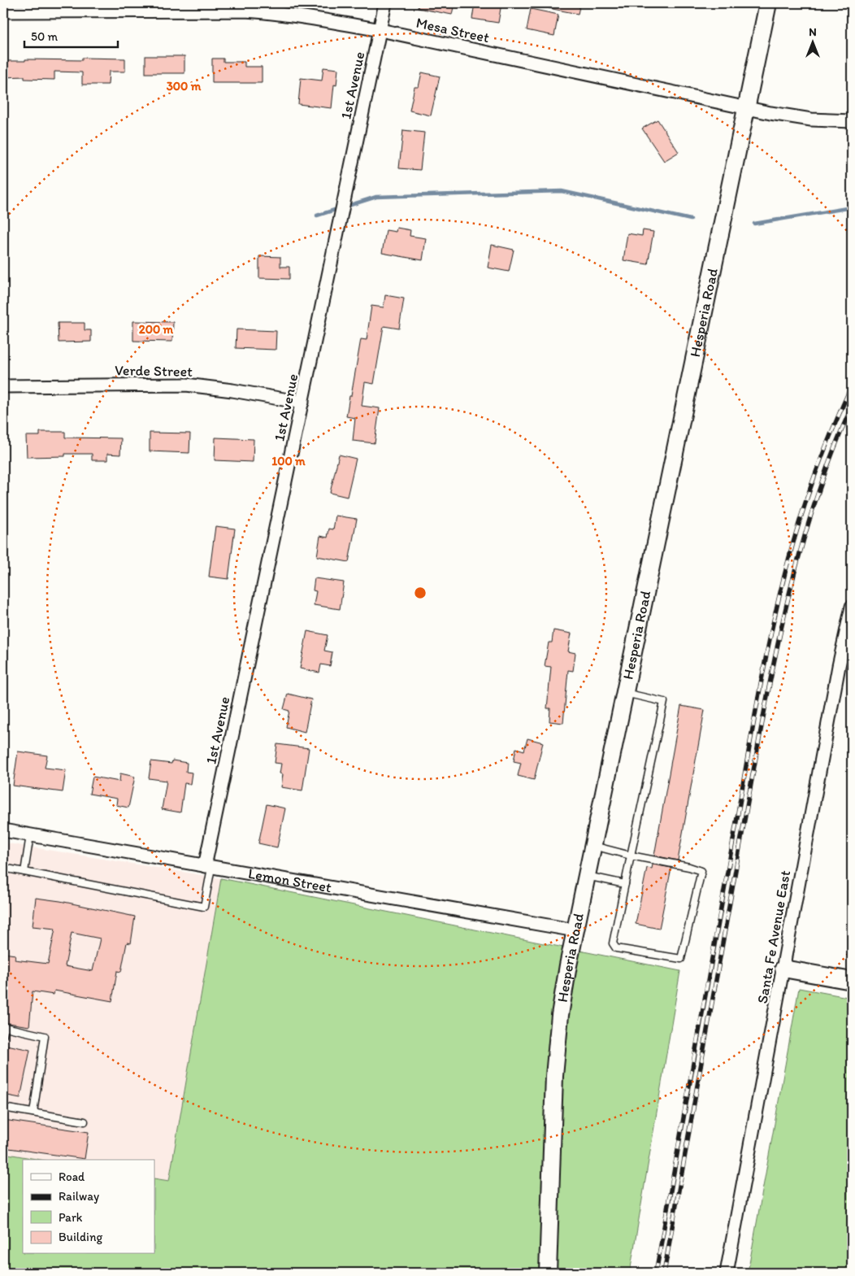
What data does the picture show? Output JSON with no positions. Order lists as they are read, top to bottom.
{
  "streets": {
    "main road": ["Hesperia Road"],
    "street": [
      "Mesa Street",
      "1st Avenue",
      "Verde Street",
      "Lemon Street",
      "Santa Fe Avenue East"
    ]
  },
  "crossings": [
    ["Mesa Street", "1st Avenue"],
    ["Mesa Street", "Hesperia Road"],
    ["1st Avenue", "Verde Street"],
    ["1st Avenue", "Lemon Street"],
    ["Hesperia Road", "Lemon Street"]
  ],
  "legend": [
    "Road",
    "Railway",
    "Park",
    "Building"
  ],
  "scale_bar": "50 m",
  "north": "top",
  "rings": ["300 m", "200 m", "100 m"]
}
